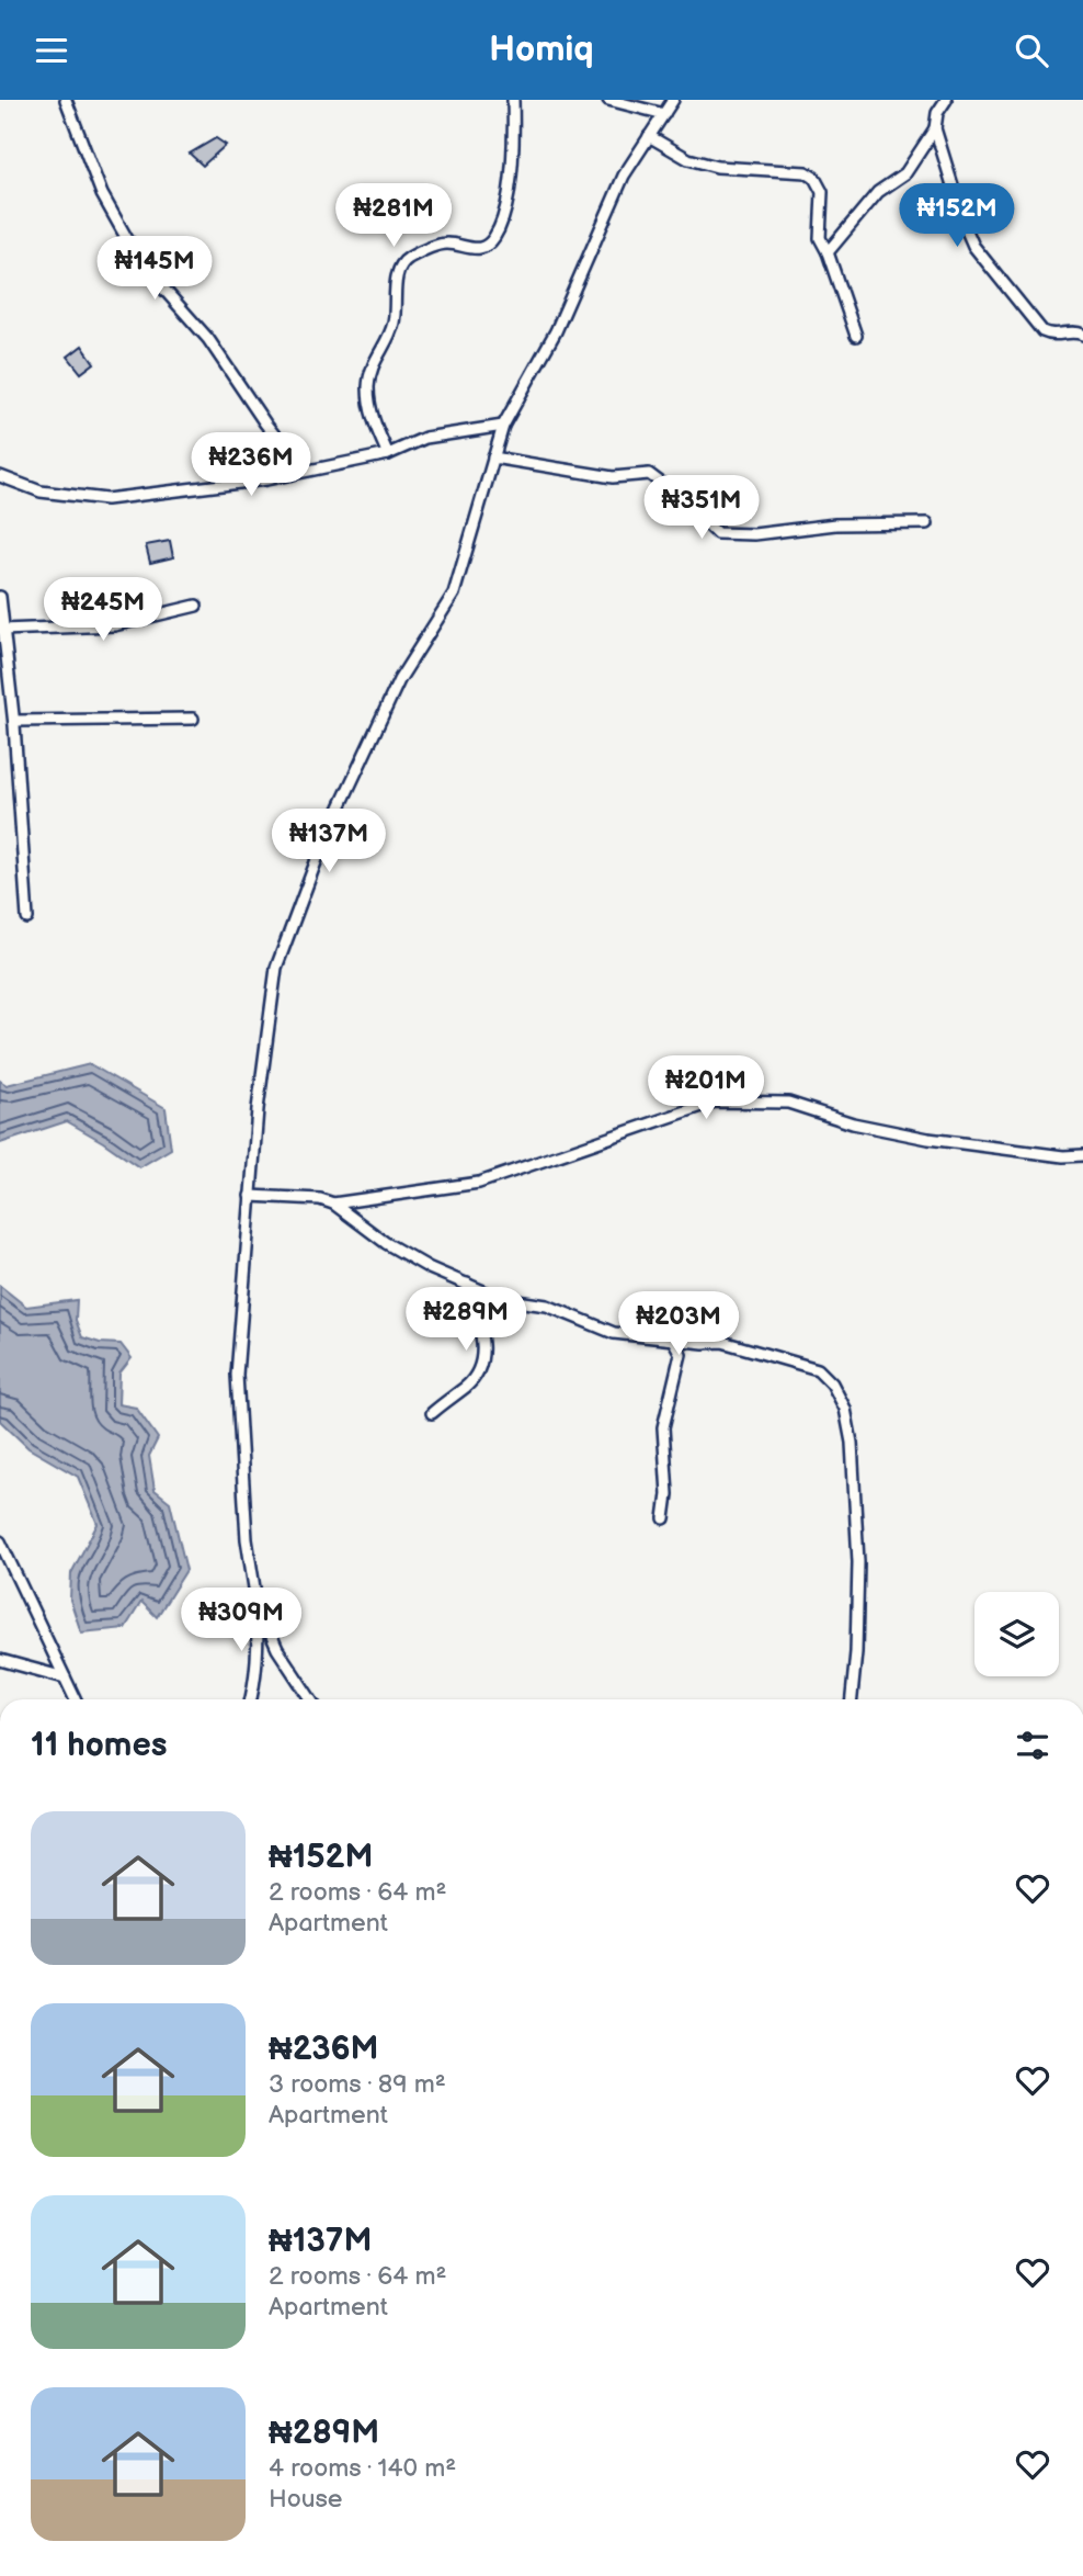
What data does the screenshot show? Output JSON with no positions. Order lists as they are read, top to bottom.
{
  "page": {
    "header": "Homiq",
    "price": [
      "₦281M",
      "₦152M",
      "₦145M",
      "₦236M",
      "₦351M",
      "₦245M",
      "₦137M",
      "₦201M",
      "₦289M",
      "₦203M",
      "₦309M"
    ],
    "heading": "11 homes",
    "list": [
      {
        "name": "₦152M",
        "note": "2 rooms · 64 m² · Apartment"
      },
      {
        "name": "₦236M",
        "note": "3 rooms · 89 m² · Apartment"
      },
      {
        "name": "₦137M",
        "note": "2 rooms · 64 m² · Apartment"
      },
      {
        "name": "₦289M",
        "note": "4 rooms · 140 m² · House"
      }
    ]
  }
}
